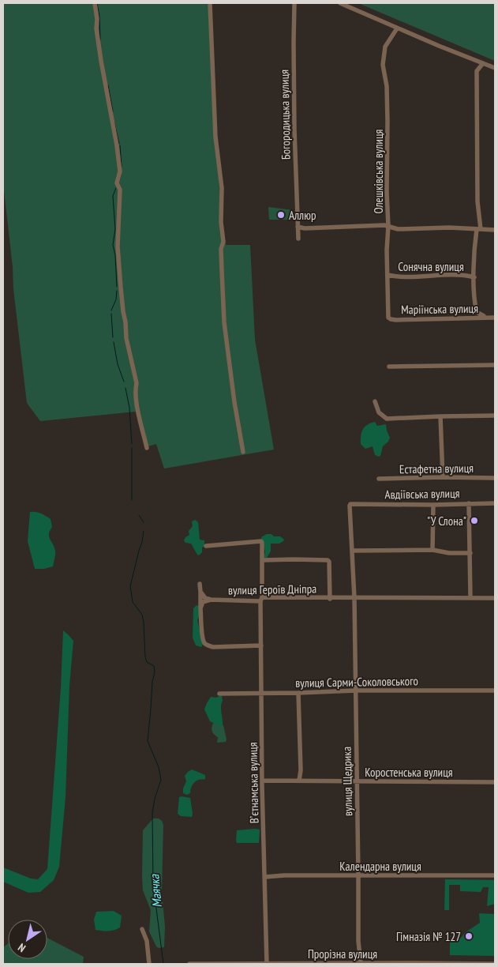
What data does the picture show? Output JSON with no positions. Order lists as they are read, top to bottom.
{
  "streets": {
    "street": [
      "Богородицька вулиця",
      "Олешківська вулиця",
      "Сонячна вулиця",
      "Маріїнська вулиця",
      "Естафетна вулиця",
      "Авдіївська вулиця",
      "вулиця Героїв Дніпра",
      "вулиця Сарми-Соколовського",
      "Коростенська вулиця",
      "вулиця Щедрика",
      "Вʼєтнамська вулиця",
      "Календарна вулиця",
      "Прорізна вулиця"
    ]
  },
  "crossings": [
    ["Олешківська вулиця", "Сонячна вулиця"],
    ["Олешківська вулиця", "Маріїнська вулиця"],
    ["вулиця Героїв Дніпра", "вулиця Щедрика"],
    ["вулиця Героїв Дніпра", "Вʼєтнамська вулиця"],
    ["вулиця Сарми-Соколовського", "вулиця Щедрика"],
    ["вулиця Сарми-Соколовського", "Вʼєтнамська вулиця"],
    ["Коростенська вулиця", "вулиця Щедрика"],
    ["Коростенська вулиця", "Вʼєтнамська вулиця"],
    ["вулиця Щедрика", "Календарна вулиця"],
    ["вулиця Щедрика", "Прорізна вулиця"],
    ["Вʼєтнамська вулиця", "Календарна вулиця"],
    ["Вʼєтнамська вулиця", "Прорізна вулиця"]
  ],
  "water": ["Маячка"],
  "places": ["Аллюр", "\"У Слона\"", "Гімназія № 127"],
  "north": "bottom left"
}
